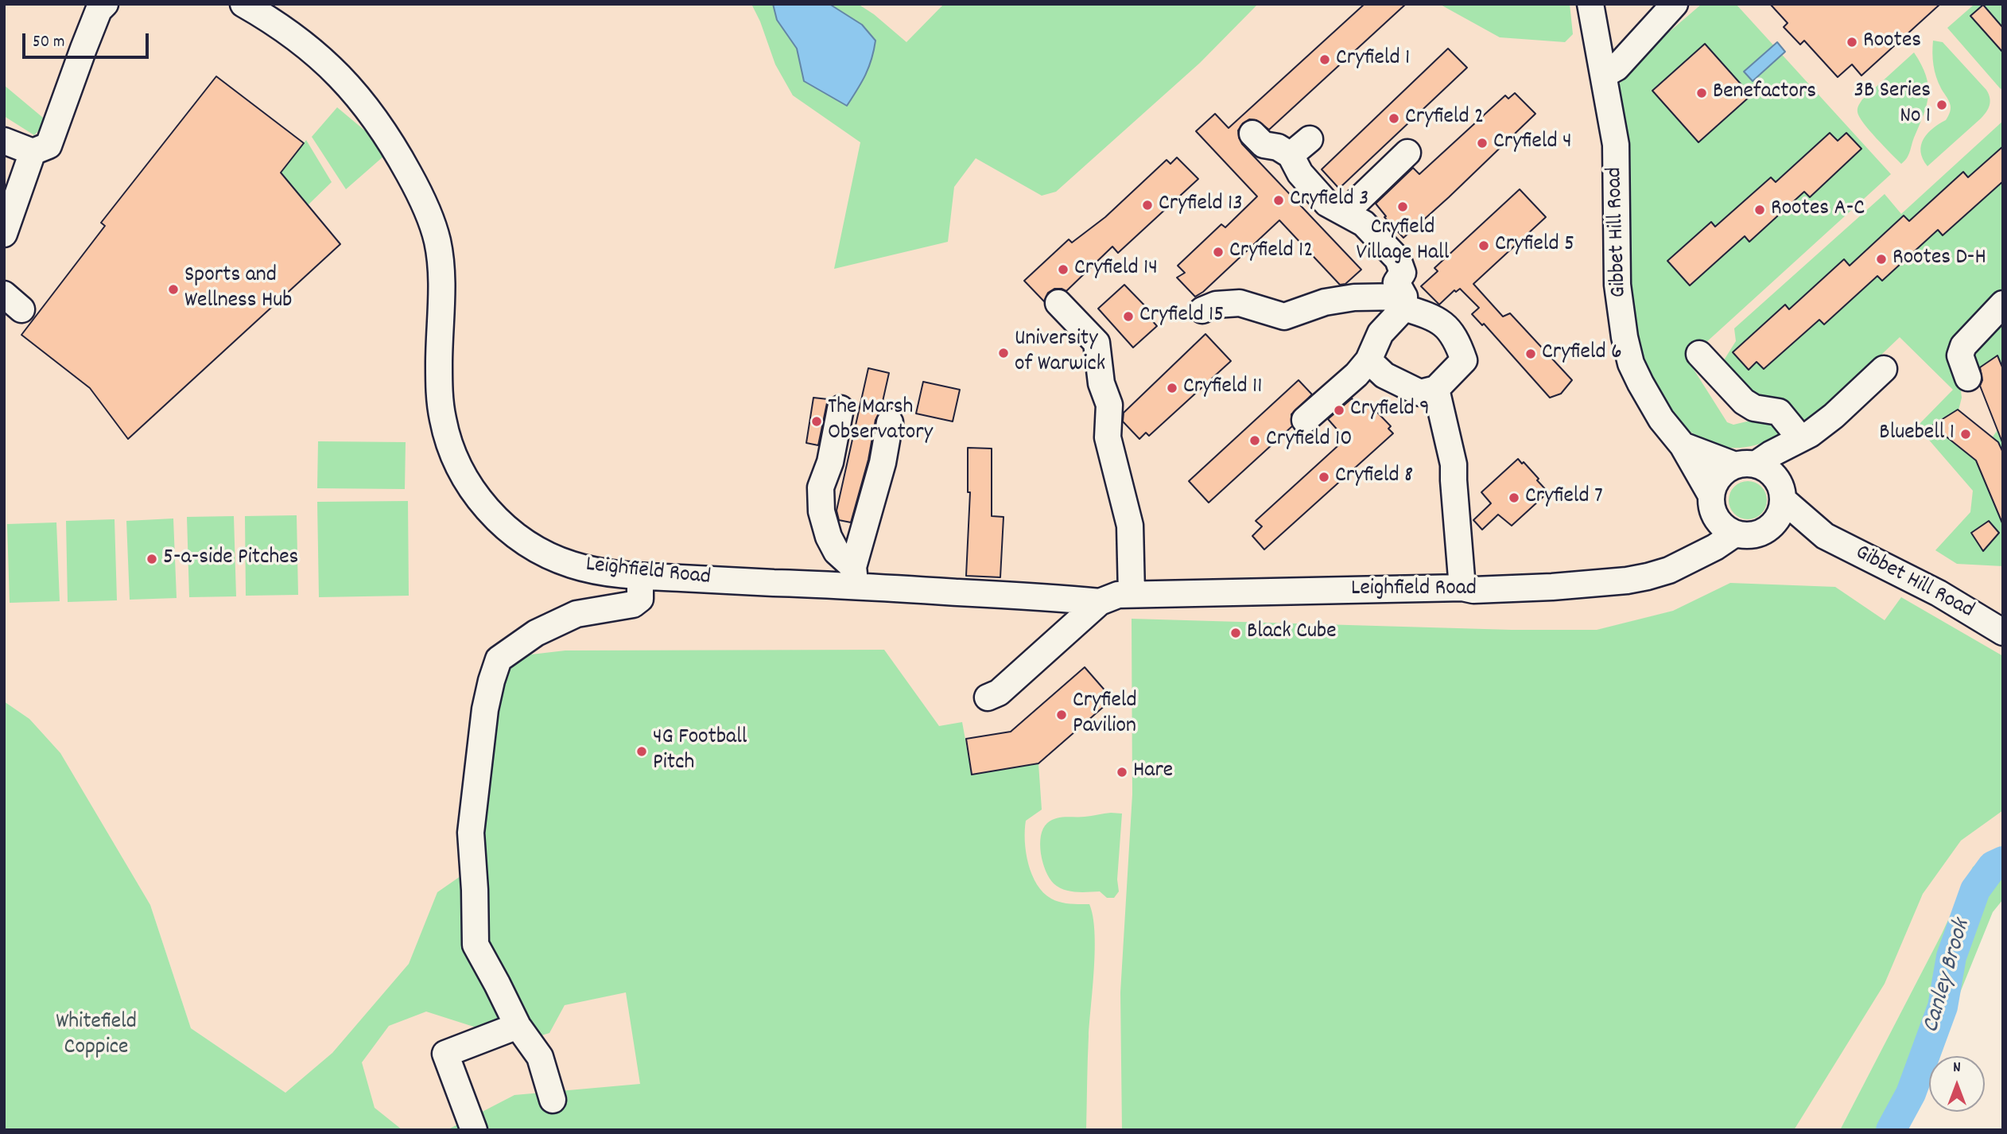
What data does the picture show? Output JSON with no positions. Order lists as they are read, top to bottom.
{
  "streets": {
    "street": ["Gibbet Hill Road", "Leighfield Road"]
  },
  "crossings": [
    ["Gibbet Hill Road", "Leighfield Road"]
  ],
  "water": ["Canley Brook"],
  "parks": ["Whitefield Coppice"],
  "places": [
    "Rootes",
    "Cryfield 1",
    "Benefactors",
    "3B Series No 1",
    "Cryfield 2",
    "Cryfield 4",
    "Cryfield 3",
    "Cryfield 13",
    "Cryfield Village Hall",
    "Rootes A-C",
    "Cryfield 5",
    "Cryfield 12",
    "Rootes D-H",
    "Cryfield 14",
    "Sports and Wellness Hub",
    "Cryfield 15",
    "University of Warwick",
    "Cryfield 6",
    "Cryfield 11",
    "Cryfield 9",
    "The Marsh Observatory",
    "Bluebell 1",
    "Cryfield 10",
    "Cryfield 8",
    "Cryfield 7",
    "5-a-side Pitches",
    "Black Cube",
    "Cryfield Pavilion",
    "4G Football Pitch",
    "Hare"
  ],
  "scale_bar": "50 m",
  "north": "top"
}
